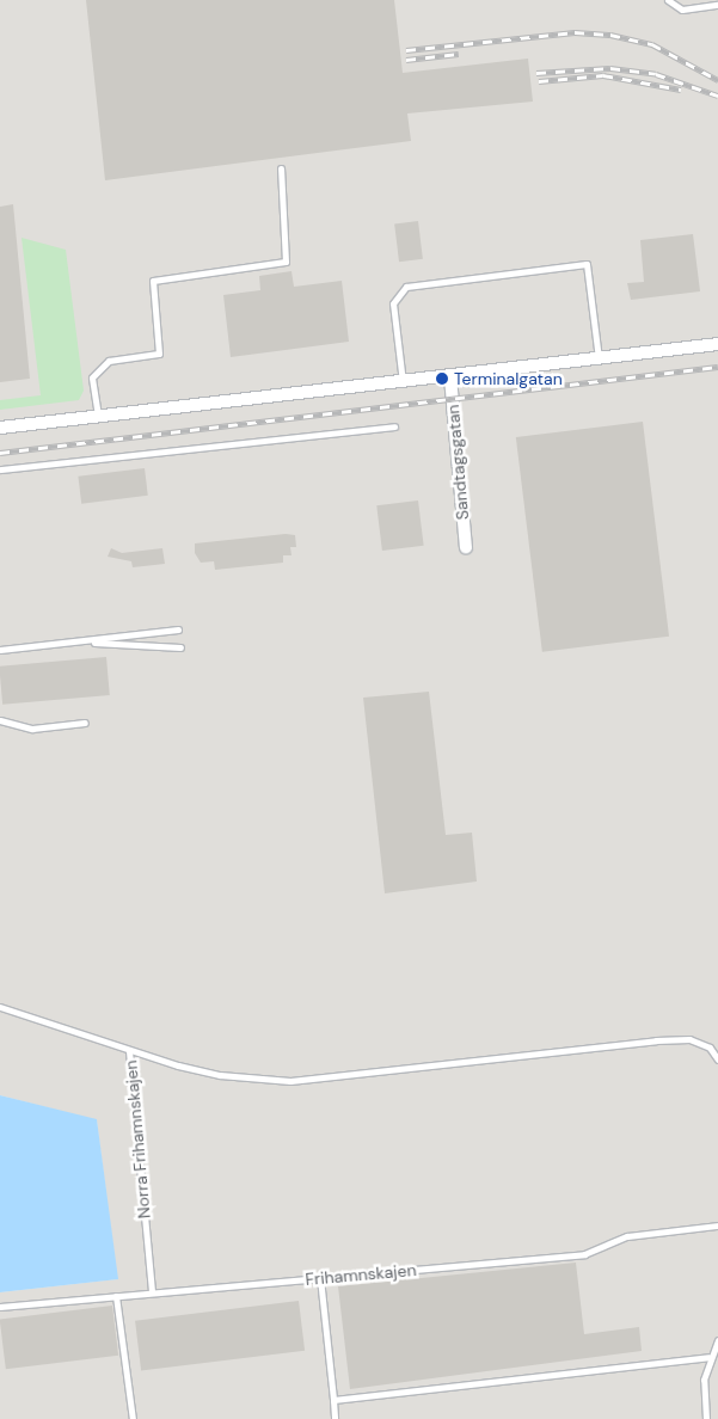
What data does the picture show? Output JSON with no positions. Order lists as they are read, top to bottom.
{
  "streets": {
    "street": ["Sandtagsgatan"],
    "lane": ["Norra Frihamnskajen", "Frihamnskajen"]
  },
  "crossings": [
    ["Norra Frihamnskajen", "Frihamnskajen"]
  ],
  "places": ["Terminalgatan"]
}
